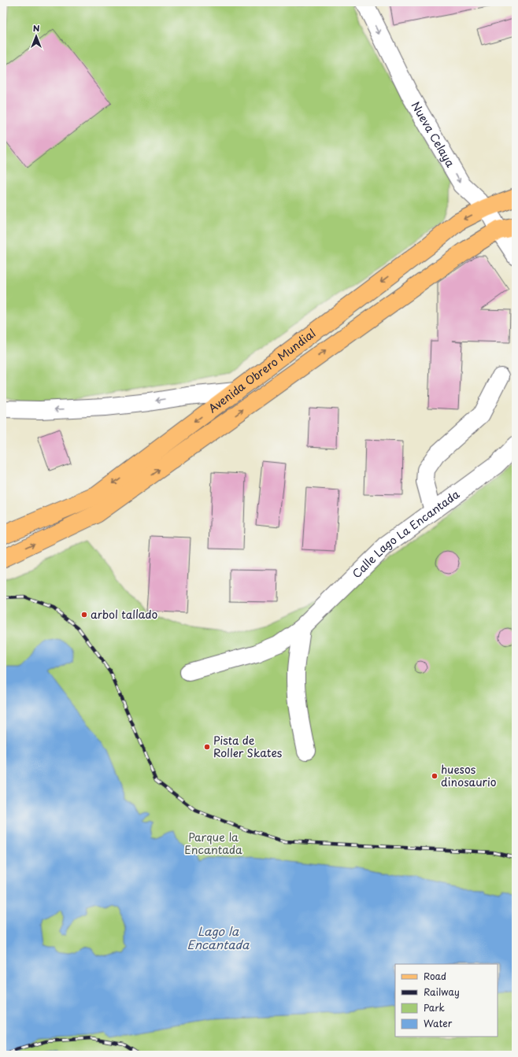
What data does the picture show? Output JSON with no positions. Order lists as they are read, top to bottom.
{
  "streets": {
    "main road": ["Avenida Obrero Mundial"],
    "street": ["Nueva Celaya", "Calle Lago La Encantada"]
  },
  "crossings": [
    ["Nueva Celaya", "Avenida Obrero Mundial"]
  ],
  "one_way": ["Nueva Celaya"],
  "water": ["Lago la Encantada"],
  "parks": ["Parque la Encantada"],
  "places": ["arbol tallado", "Pista de Roller Skates", "huesos dinosaurio"],
  "legend": [
    "Road",
    "Railway",
    "Park",
    "Water"
  ],
  "north": "top"
}
